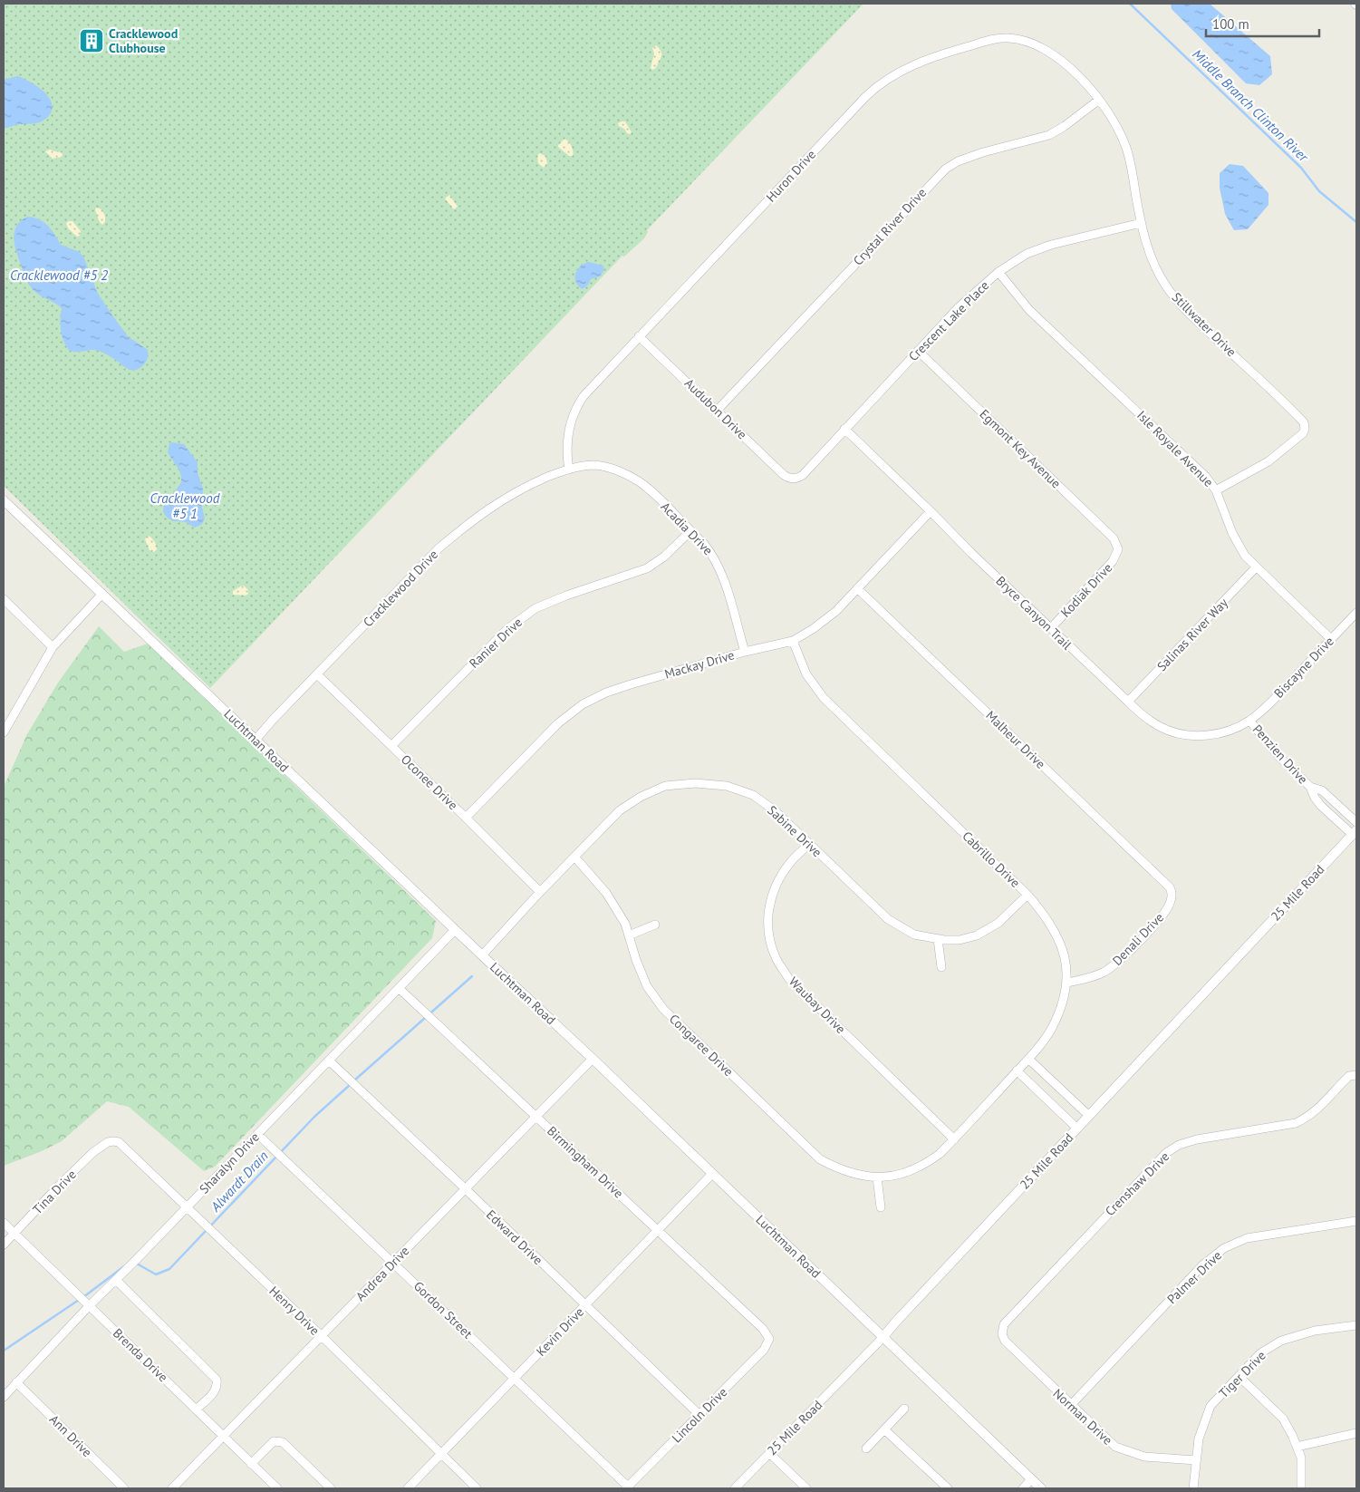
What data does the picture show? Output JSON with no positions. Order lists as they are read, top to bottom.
{
  "streets": {
    "street": [
      "Huron Drive",
      "Crystal River Drive",
      "Crescent Lake Place",
      "Stillwater Drive",
      "Audubon Drive",
      "Egmont Key Avenue",
      "Isle Royale Avenue",
      "Acadia Drive",
      "Cracklewood Drive",
      "Kodiak Drive",
      "Bryce Canyon Trail",
      "Salinas River Way",
      "Ranier Drive",
      "Mackay Drive",
      "Biscayne Drive",
      "Malheur Drive",
      "Luchtman Road",
      "Penzien Drive",
      "Oconee Drive",
      "Sabine Drive",
      "Cabrillo Drive",
      "25 Mile Road",
      "Denali Drive",
      "Waubay Drive",
      "Congaree Drive",
      "Birmingham Drive",
      "Sharalyn Drive",
      "Crenshaw Drive",
      "Tina Drive",
      "Edward Drive",
      "Andrea Drive",
      "Palmer Drive",
      "Gordon Street",
      "Henry Drive",
      "Kevin Drive",
      "Brenda Drive",
      "Tiger Drive",
      "Lincoln Drive",
      "Norman Drive",
      "Ann Drive"
    ]
  },
  "crossings": [
    ["Huron Drive", "Crystal River Drive"],
    ["Huron Drive", "Stillwater Drive"],
    ["Huron Drive", "Audubon Drive"],
    ["Huron Drive", "Acadia Drive"],
    ["Huron Drive", "Cracklewood Drive"],
    ["Crystal River Drive", "Stillwater Drive"],
    ["Crystal River Drive", "Audubon Drive"],
    ["Crescent Lake Place", "Stillwater Drive"],
    ["Crescent Lake Place", "Audubon Drive"],
    ["Crescent Lake Place", "Egmont Key Avenue"],
    ["Crescent Lake Place", "Isle Royale Avenue"],
    ["Crescent Lake Place", "Bryce Canyon Trail"],
    ["Stillwater Drive", "Isle Royale Avenue"],
    ["Egmont Key Avenue", "Kodiak Drive"],
    ["Isle Royale Avenue", "Salinas River Way"],
    ["Isle Royale Avenue", "Biscayne Drive"],
    ["Acadia Drive", "Cracklewood Drive"],
    ["Acadia Drive", "Ranier Drive"],
    ["Acadia Drive", "Mackay Drive"],
    ["Cracklewood Drive", "Luchtman Road"],
    ["Cracklewood Drive", "Oconee Drive"],
    ["Kodiak Drive", "Bryce Canyon Trail"],
    ["Bryce Canyon Trail", "Salinas River Way"],
    ["Bryce Canyon Trail", "Mackay Drive"],
    ["Bryce Canyon Trail", "Biscayne Drive"],
    ["Bryce Canyon Trail", "Penzien Drive"],
    ["Ranier Drive", "Oconee Drive"],
    ["Mackay Drive", "Malheur Drive"],
    ["Mackay Drive", "Oconee Drive"],
    ["Mackay Drive", "Cabrillo Drive"],
    ["Biscayne Drive", "Penzien Drive"],
    ["Malheur Drive", "Denali Drive"],
    ["Luchtman Road", "Sabine Drive"],
    ["Luchtman Road", "25 Mile Road"],
    ["Luchtman Road", "Sharalyn Drive"],
    ["Luchtman Road", "Andrea Drive"],
    ["Luchtman Road", "Kevin Drive"],
    ["Penzien Drive", "25 Mile Road"],
    ["Oconee Drive", "Sabine Drive"],
    ["Sabine Drive", "Cabrillo Drive"],
    ["Sabine Drive", "Waubay Drive"],
    ["Sabine Drive", "Congaree Drive"],
    ["Cabrillo Drive", "Denali Drive"],
    ["Cabrillo Drive", "Waubay Drive"],
    ["Cabrillo Drive", "Congaree Drive"],
    ["Birmingham Drive", "Sharalyn Drive"],
    ["Birmingham Drive", "Andrea Drive"],
    ["Birmingham Drive", "Kevin Drive"],
    ["Birmingham Drive", "Lincoln Drive"],
    ["Sharalyn Drive", "Edward Drive"],
    ["Sharalyn Drive", "Gordon Street"],
    ["Sharalyn Drive", "Henry Drive"],
    ["Sharalyn Drive", "Brenda Drive"],
    ["Sharalyn Drive", "Ann Drive"],
    ["Crenshaw Drive", "Norman Drive"],
    ["Tina Drive", "Henry Drive"],
    ["Tina Drive", "Brenda Drive"],
    ["Edward Drive", "Andrea Drive"],
    ["Edward Drive", "Kevin Drive"],
    ["Edward Drive", "Lincoln Drive"],
    ["Andrea Drive", "Gordon Street"],
    ["Andrea Drive", "Henry Drive"],
    ["Andrea Drive", "Brenda Drive"],
    ["Palmer Drive", "Norman Drive"],
    ["Gordon Street", "Kevin Drive"],
    ["Gordon Street", "Lincoln Drive"],
    ["Henry Drive", "Kevin Drive"],
    ["Tiger Drive", "Norman Drive"]
  ],
  "water": [
    "Middle Branch Clinton River",
    "Cracklewood #5 2",
    "Cracklewood #5 1",
    "Alwardt Drain"
  ],
  "places": {
    "building": ["Cracklewood Clubhouse"]
  },
  "scale_bar": "100 m"
}
